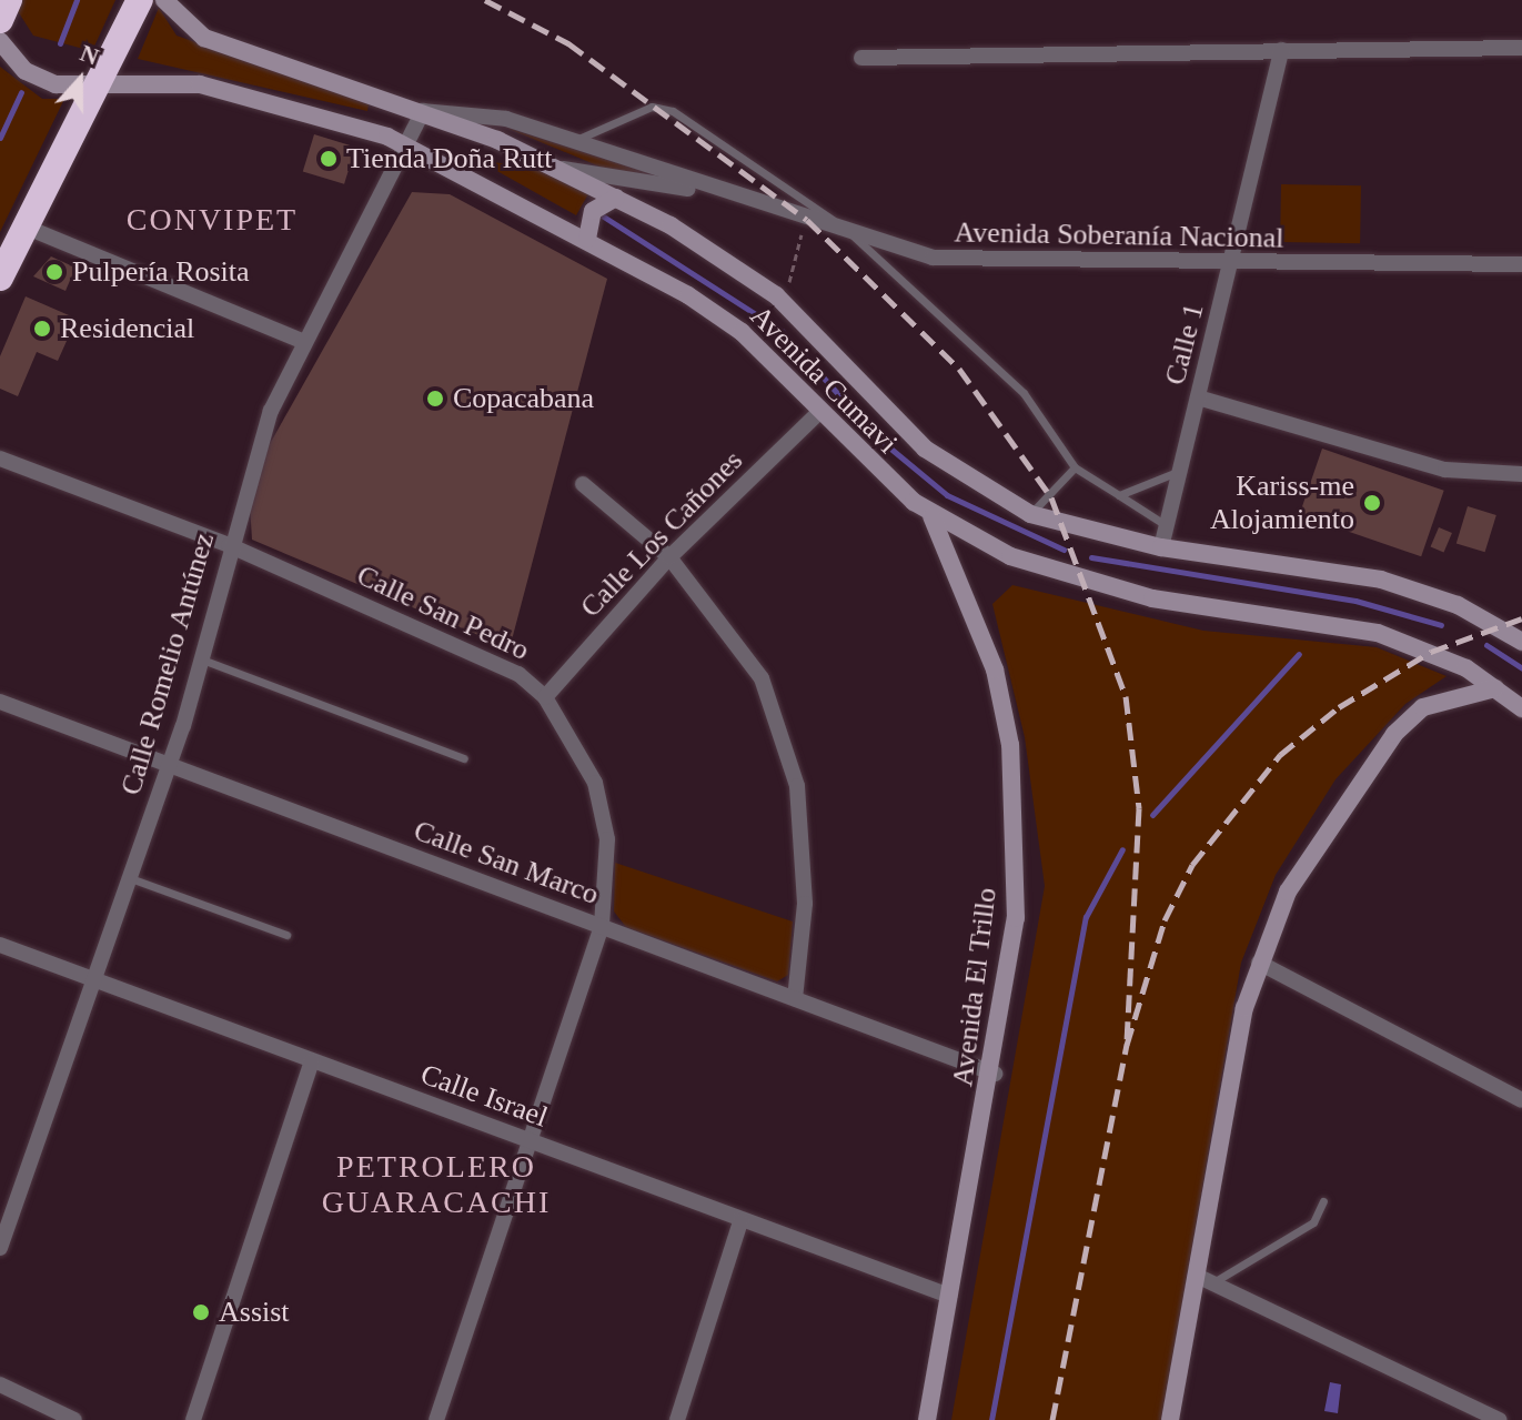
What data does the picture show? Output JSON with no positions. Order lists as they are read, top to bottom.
{
  "streets": {
    "main road": ["Avenida Cumavi", "Avenida El Trillo"],
    "street": [
      "Avenida Soberanía Nacional",
      "Calle 1",
      "Calle Los Cañones",
      "Calle San Pedro",
      "Calle Romelio Antúnez",
      "Calle San Marco",
      "Calle Israel"
    ]
  },
  "crossings": [
    ["Avenida Soberanía Nacional", "Calle 1"],
    ["Avenida Soberanía Nacional", "Avenida Cumavi"],
    ["Avenida Soberanía Nacional", "Calle Romelio Antúnez"],
    ["Calle 1", "Avenida Cumavi"],
    ["Avenida Cumavi", "Calle Los Cañones"],
    ["Avenida Cumavi", "Calle Romelio Antúnez"],
    ["Avenida Cumavi", "Avenida El Trillo"],
    ["Calle Los Cañones", "Calle San Pedro"],
    ["Calle San Pedro", "Calle Romelio Antúnez"],
    ["Calle San Pedro", "Calle San Marco"],
    ["Calle San Pedro", "Calle Israel"],
    ["Calle Romelio Antúnez", "Calle San Marco"],
    ["Calle Romelio Antúnez", "Calle Israel"],
    ["Calle San Marco", "Avenida El Trillo"],
    ["Avenida El Trillo", "Calle Israel"]
  ],
  "districts": ["CONVIPET", "PETROLERO GUARACACHI"],
  "places": [
    "Tienda Doña Rutt",
    "Pulpería Rosita",
    "Residencial",
    "Copacabana",
    "Kariss-me Alojamiento",
    "Assist"
  ],
  "north": "top"
}
